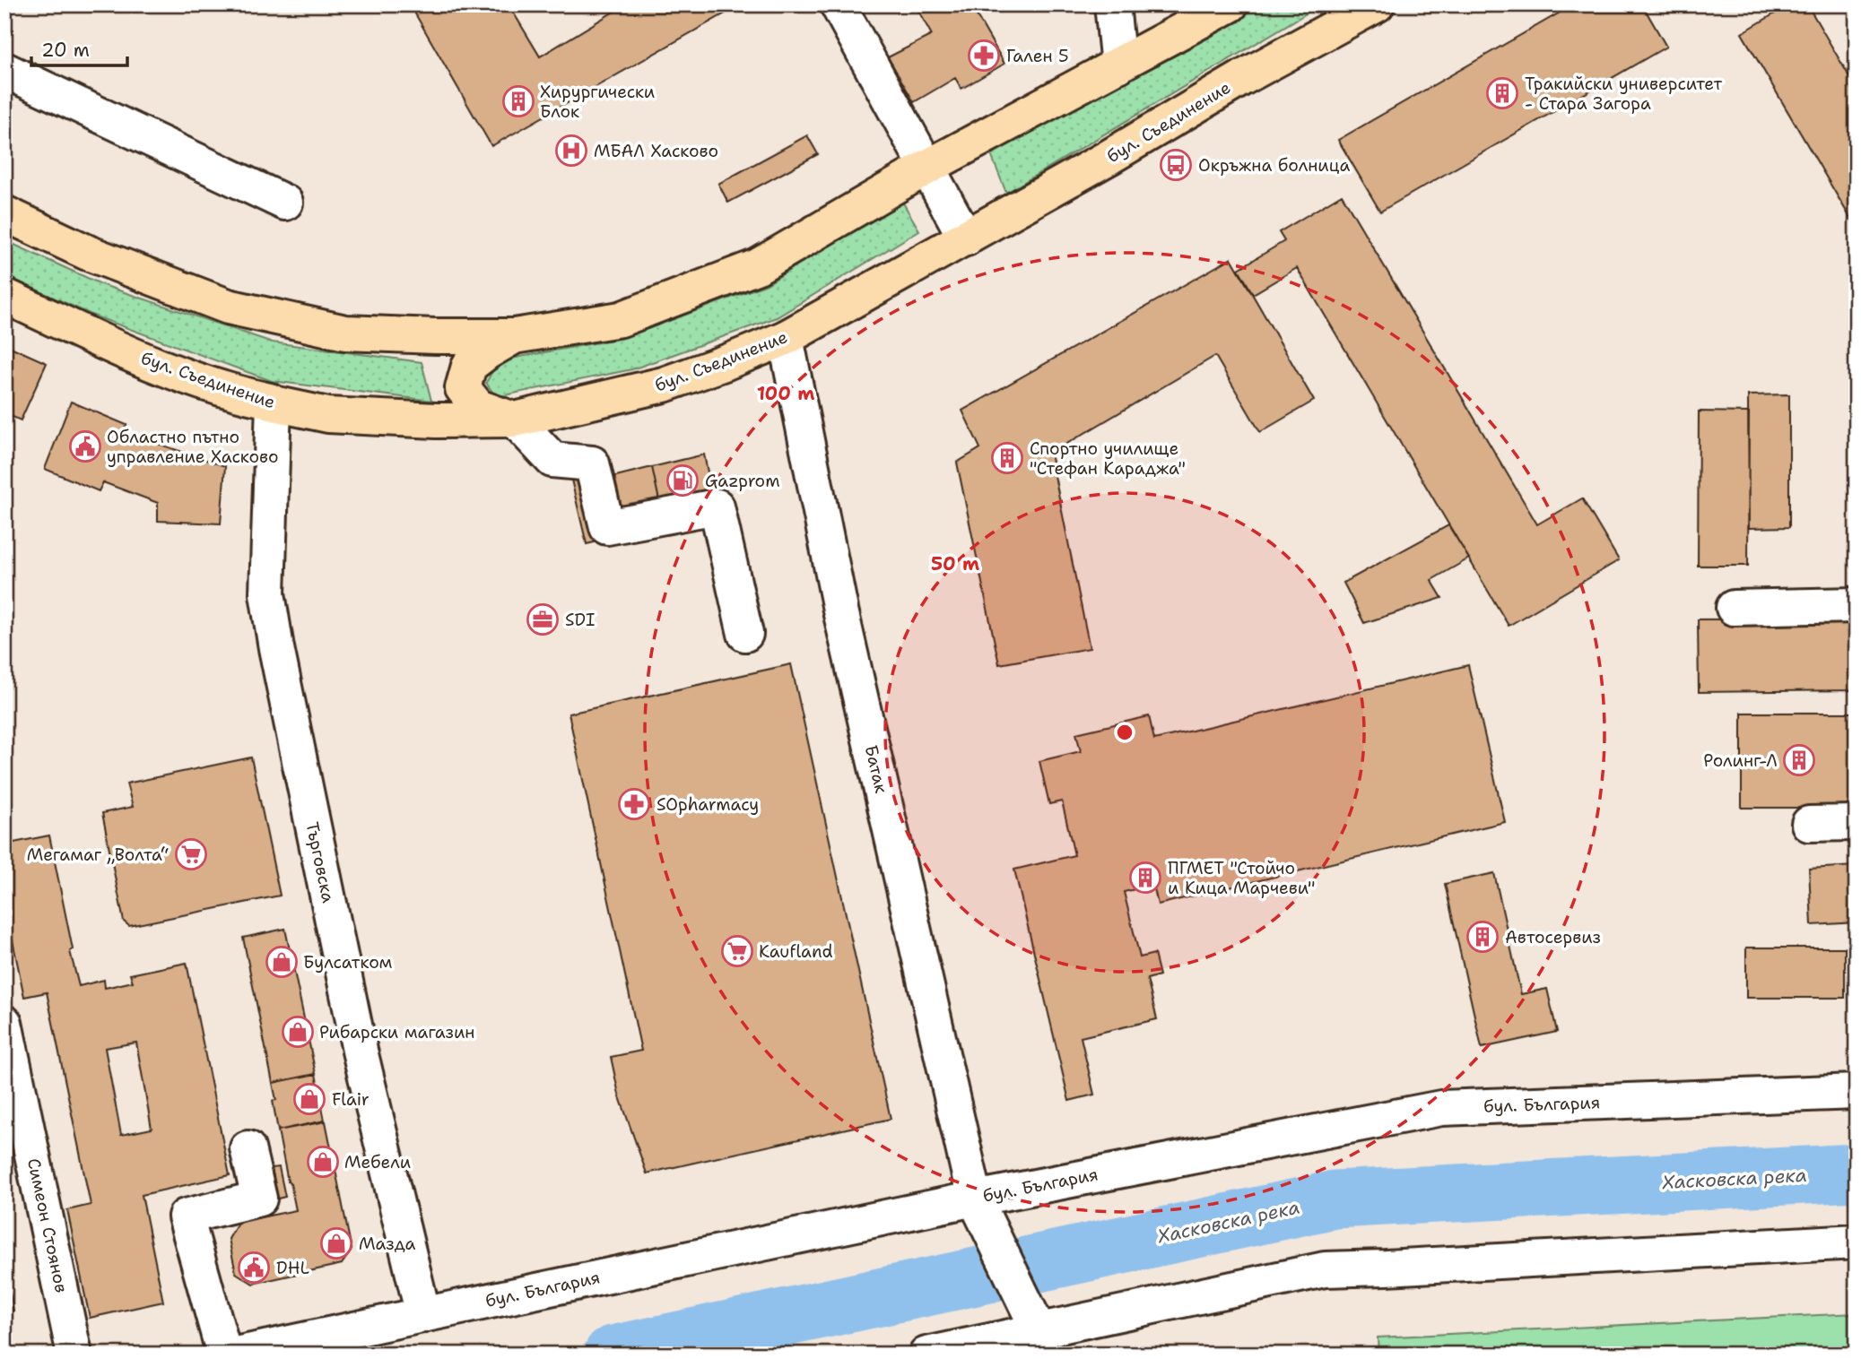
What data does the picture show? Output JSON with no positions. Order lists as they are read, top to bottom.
{
  "streets": {
    "main road": ["бул. Съединение"],
    "street": [
      "Батак",
      "Търговска",
      "бул. България",
      "Симеон Стоянов"
    ]
  },
  "crossings": [
    ["бул. Съединение", "Батак"],
    ["бул. Съединение", "Търговска"],
    ["Батак", "бул. България"],
    ["Търговска", "бул. България"]
  ],
  "water": ["Хасковска река"],
  "places": {
    "pharmacy": ["Гален 5", "SOpharmacy"],
    "building": [
      "Тракийски университет - Стара Загора",
      "Хирургически Блок",
      "Спортно училище \"Стефан Караджа\"",
      "Ролинг-Л",
      "ПГМЕТ \"Стойчо и Кица Марчеви\"",
      "Автосервиз"
    ],
    "hospital": ["МБАЛ Хасково"],
    "bus stop": ["Окръжна болница"],
    "public building": ["Областно пътно управление Хасково", "DHL"],
    "fuel station": ["Gazprom"],
    "office": ["SDI"],
    "supermarket": ["Мегамаг „Волта“", "Kaufland"],
    "shop": [
      "Булсатком",
      "Рибарски магазин",
      "Flair",
      "Мебели",
      "Мазда"
    ]
  },
  "scale_bar": "20 m",
  "rings": ["100 m", "50 m"]
}
